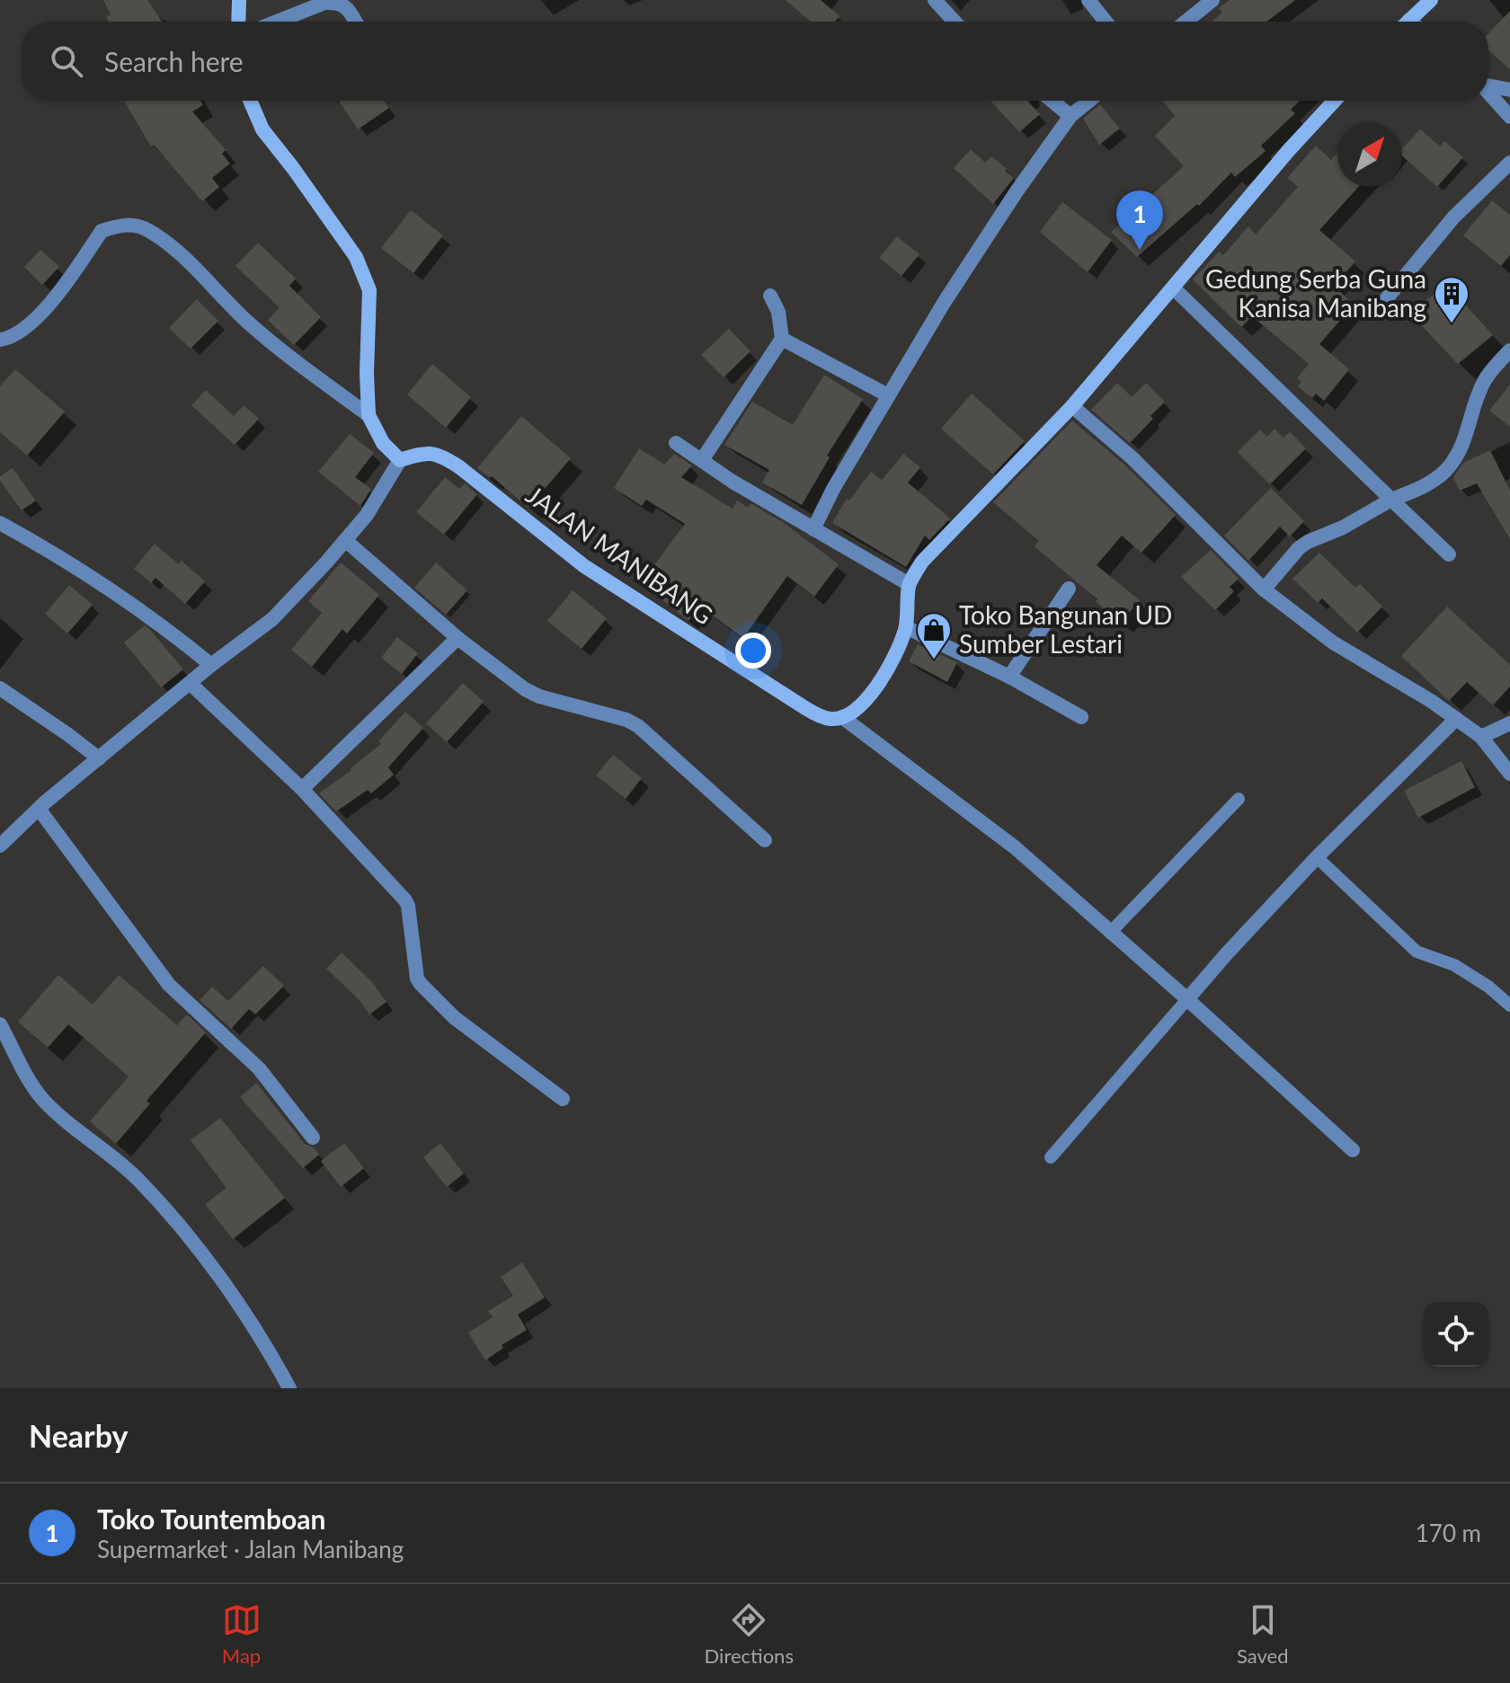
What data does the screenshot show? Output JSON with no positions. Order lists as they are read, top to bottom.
{
  "streets": {
    "street": ["JALAN MANIBANG"]
  },
  "places": {
    "building": ["Gedung Serba Guna Kanisa Manibang"],
    "shop": ["Toko Bangunan UD Sumber Lestari"]
  },
  "north": "top right",
  "page": {
    "search": "Search here",
    "pins": "1",
    "heading": "Nearby",
    "list": [
      {
        "mark": "1",
        "name": "Toko Tountemboan",
        "note": "Supermarket · Jalan Manibang",
        "value": "170 m"
      }
    ],
    "nav": ["Map", "Directions", "Saved"]
  }
}
